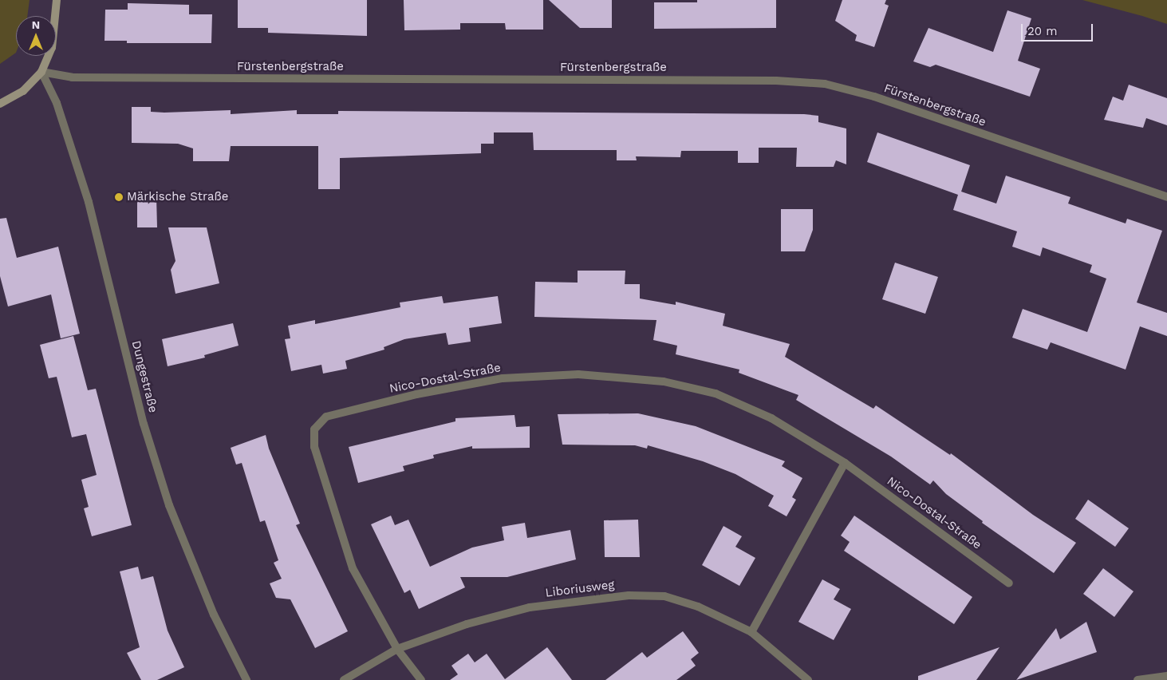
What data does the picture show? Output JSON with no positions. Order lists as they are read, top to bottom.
{
  "streets": {
    "street": [
      "Fürstenbergstraße",
      "Dungestraße",
      "Nico-Dostal-Straße",
      "Liboriusweg"
    ]
  },
  "crossings": [
    ["Fürstenbergstraße", "Dungestraße"],
    ["Nico-Dostal-Straße", "Liboriusweg"]
  ],
  "places": ["Märkische Straße"],
  "scale_bar": "20 m",
  "north": "top"
}
